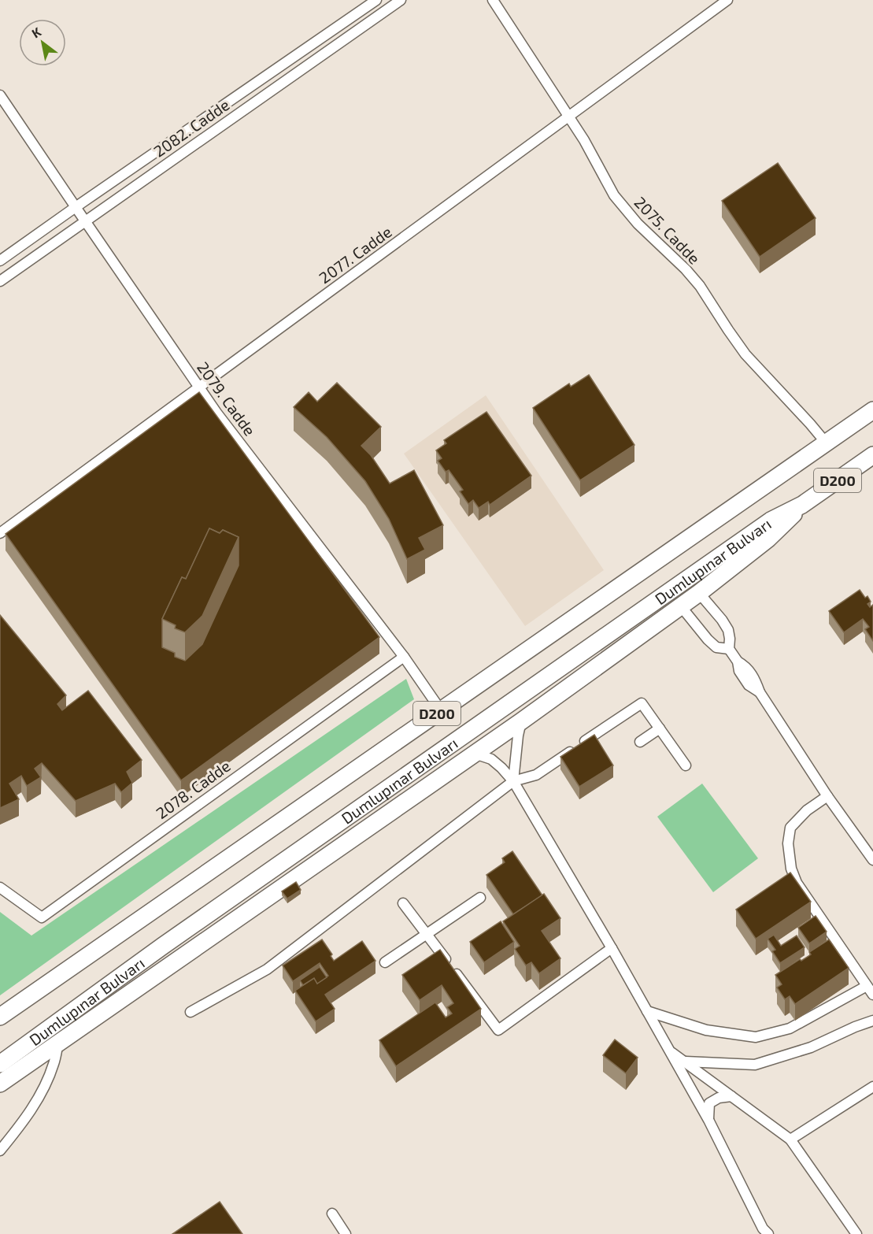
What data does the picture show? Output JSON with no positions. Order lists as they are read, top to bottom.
{
  "streets": {
    "highway": ["D200", "Dumlupınar Bulvarı"],
    "street": [
      "2082. Cadde",
      "2075. Cadde",
      "2077. Cadde",
      "2079. Cadde",
      "2078. Cadde"
    ]
  },
  "crossings": [
    ["2082. Cadde", "2079. Cadde"],
    ["2075. Cadde", "2077. Cadde"],
    ["2075. Cadde", "Dumlupınar Bulvarı"],
    ["2077. Cadde", "2079. Cadde"],
    ["2079. Cadde", "Dumlupınar Bulvarı"],
    ["2079. Cadde", "2078. Cadde"]
  ],
  "north": "top left"
}
